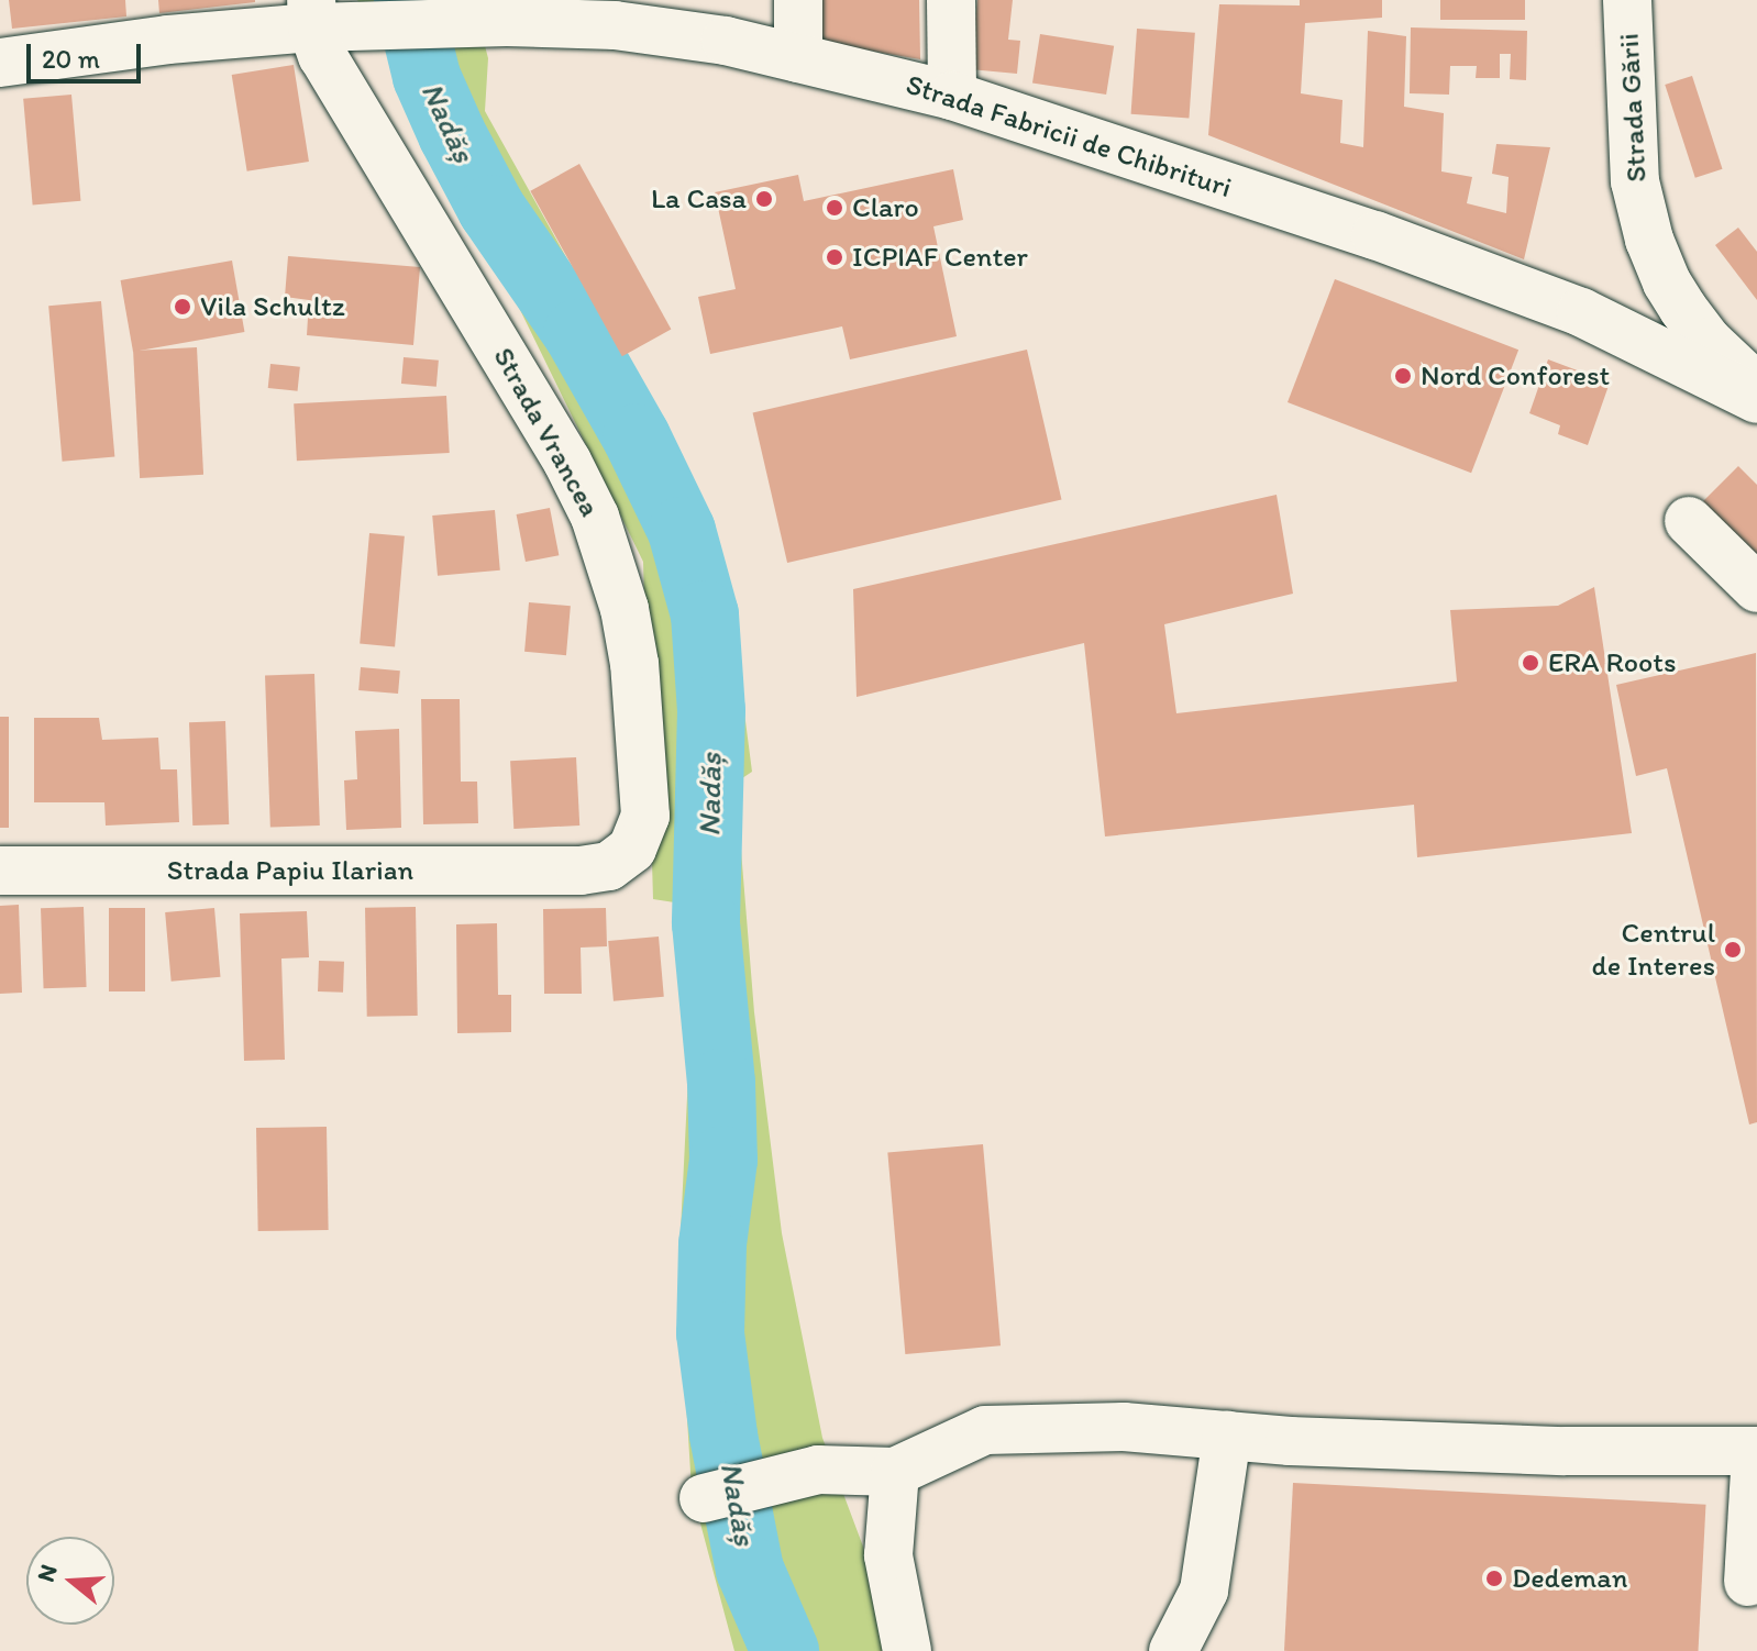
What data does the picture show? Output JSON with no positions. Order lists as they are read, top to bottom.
{
  "streets": {
    "street": [
      "Strada Gării",
      "Strada Fabricii de Chibrituri",
      "Strada Vrancea",
      "Strada Papiu Ilarian"
    ]
  },
  "crossings": [
    ["Strada Fabricii de Chibrituri", "Strada Vrancea"],
    ["Strada Vrancea", "Strada Papiu Ilarian"]
  ],
  "water": ["Nadăș"],
  "places": [
    "La Casa",
    "Claro",
    "ICPIAF Center",
    "Vila Schultz",
    "Nord Conforest",
    "ERA Roots",
    "Centrul de Interes",
    "Dedeman"
  ],
  "scale_bar": "20 m",
  "north": "left"
}
